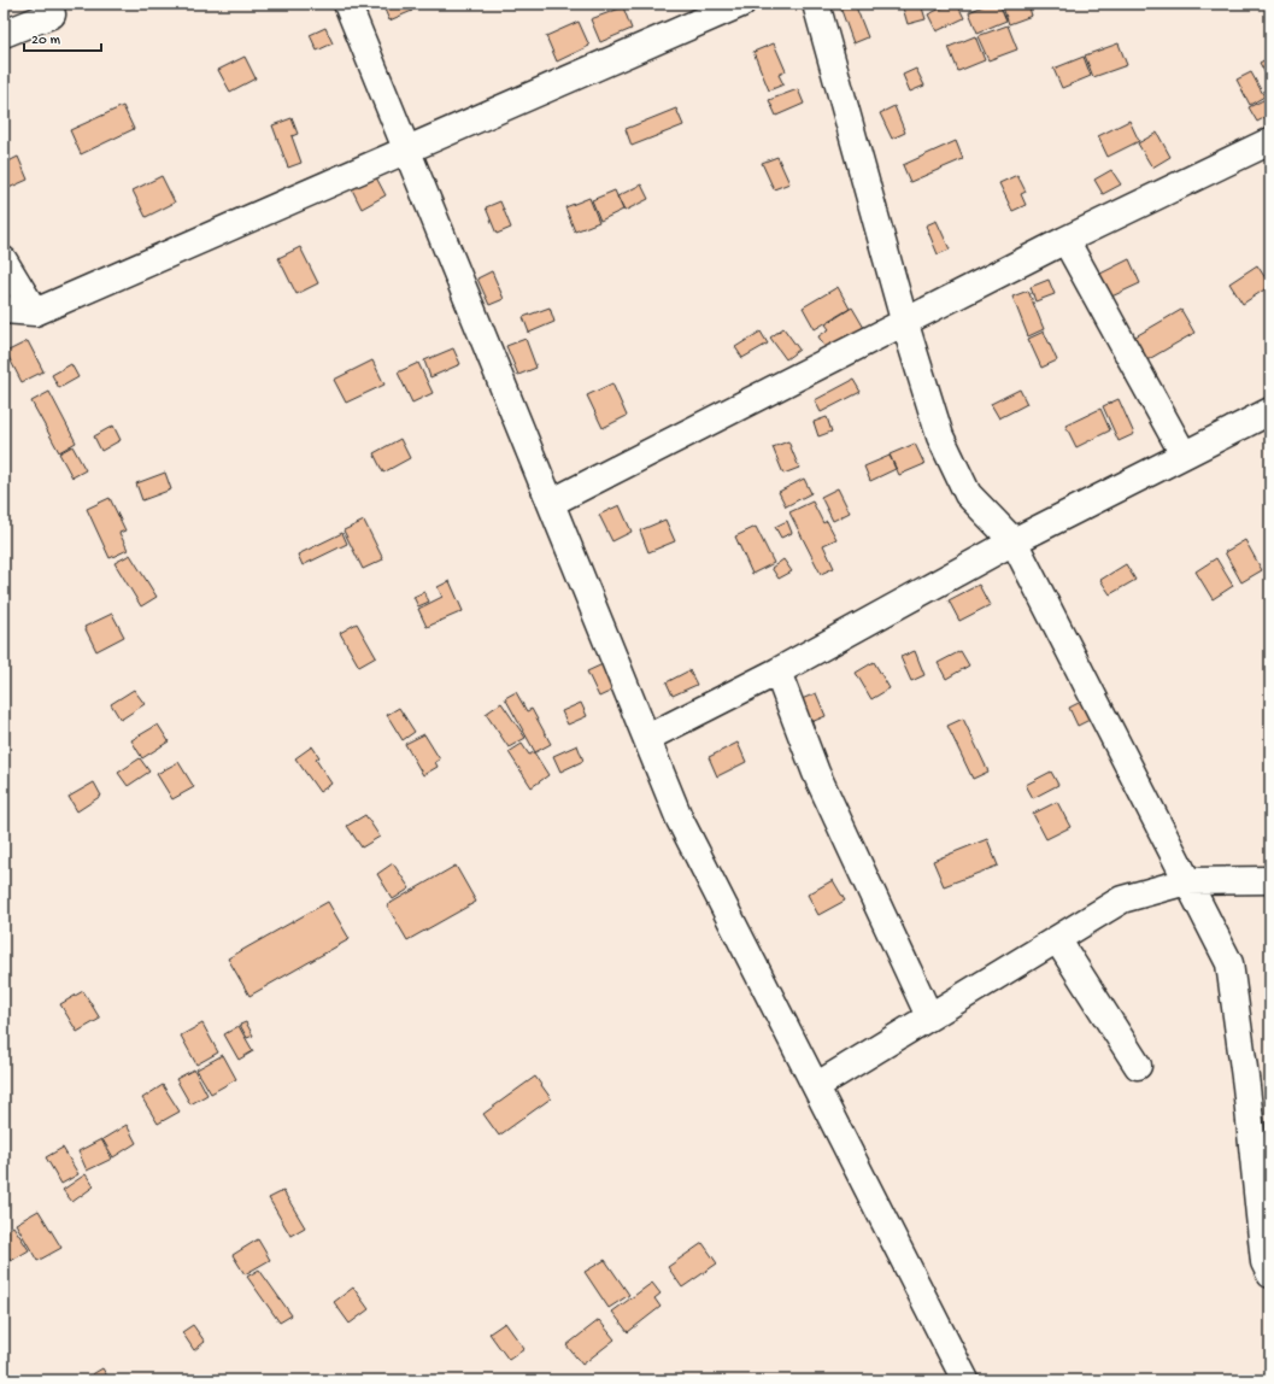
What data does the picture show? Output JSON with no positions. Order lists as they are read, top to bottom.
{
  "scale_bar": "20 m"
}
